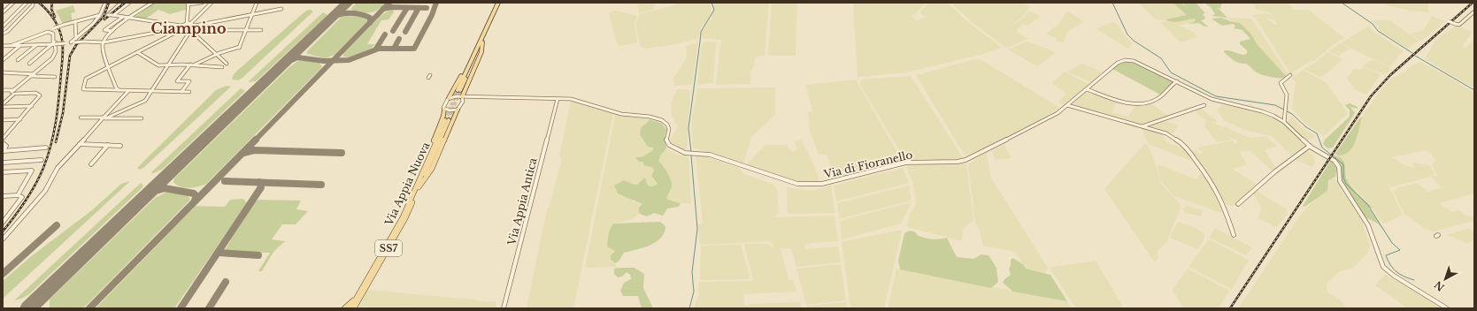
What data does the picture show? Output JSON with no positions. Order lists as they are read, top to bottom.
{
  "streets": {
    "main road": ["Via Appia Nuova", "SS7"],
    "street": ["Via di Fioranello", "Via Appia Antica"]
  },
  "crossings": [
    ["Via di Fioranello", "Via Appia Antica"]
  ],
  "districts": ["Ciampino"],
  "north": "bottom left"
}
